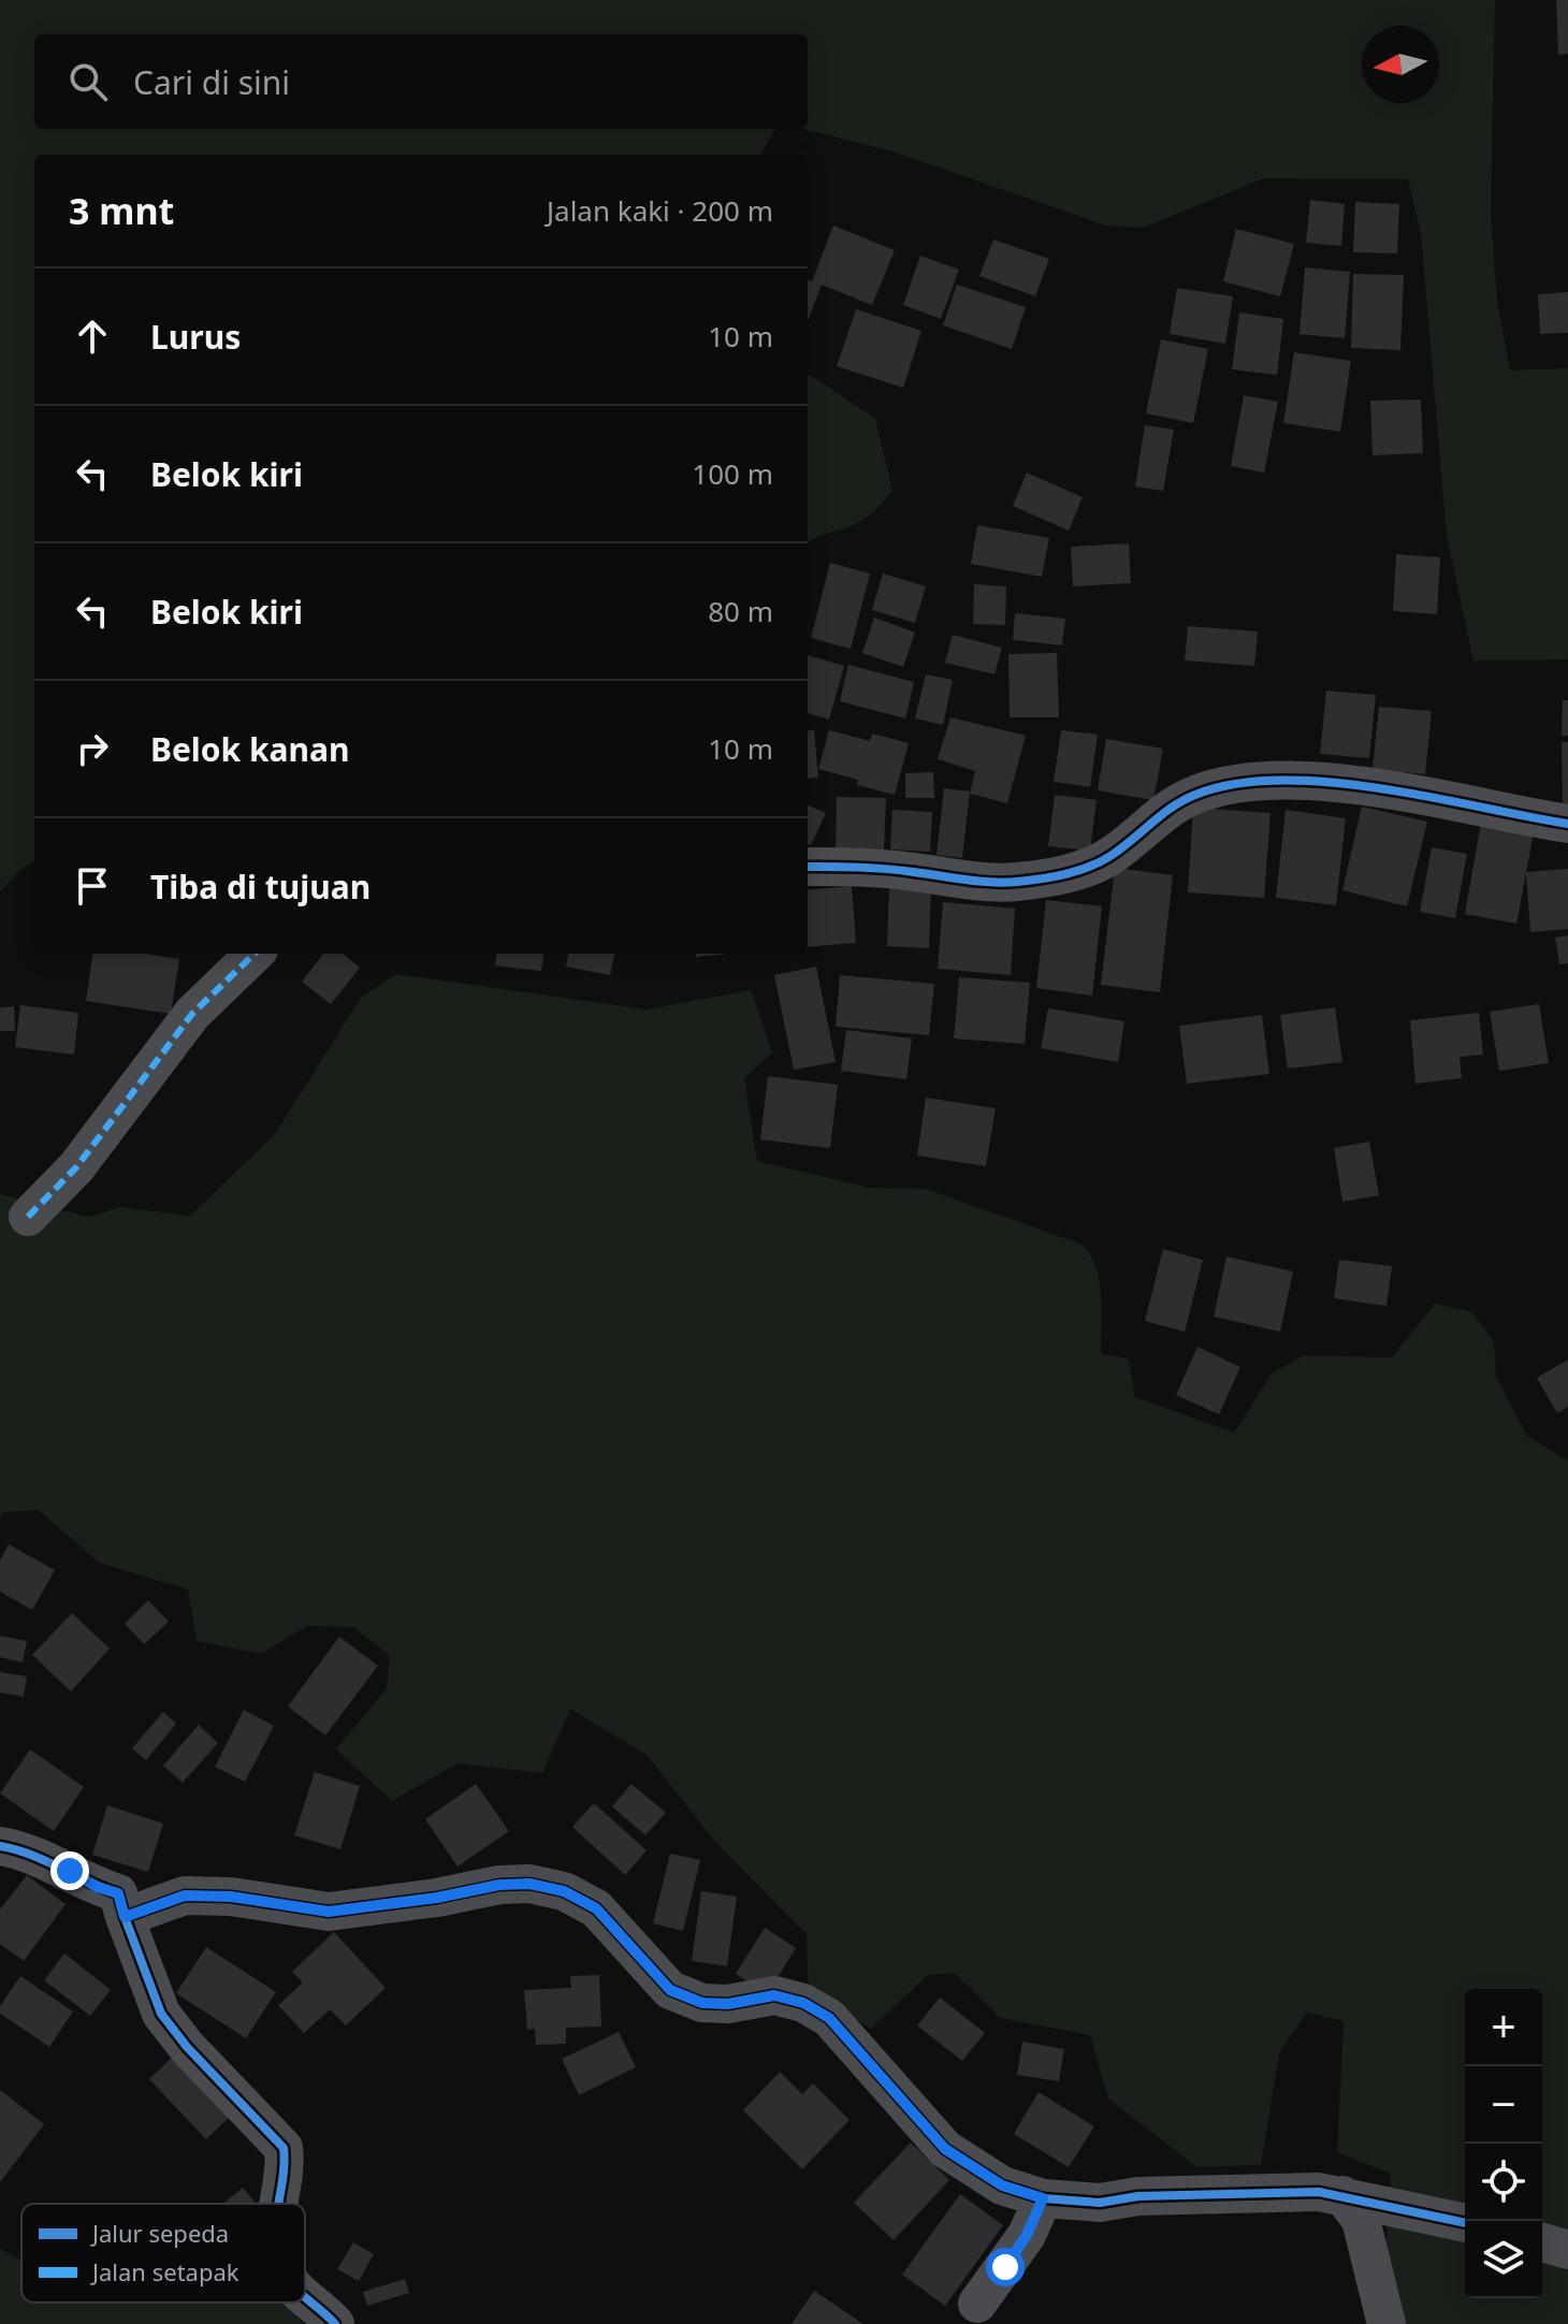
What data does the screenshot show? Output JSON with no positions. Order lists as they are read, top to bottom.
{
  "legend": ["Jalur sepeda", "Jalan setapak"],
  "north": "left",
  "page": {
    "search": "Cari di sini",
    "heading": ["3 mnt", "Jalan kaki · 200 m"],
    "list": [
      ["Lurus", "10 m"],
      ["Belok kiri", "100 m"],
      ["Belok kiri", "80 m"],
      ["Belok kanan", "10 m"],
      "Tiba di tujuan"
    ],
    "map_buttons": ["+", "−"]
  }
}
